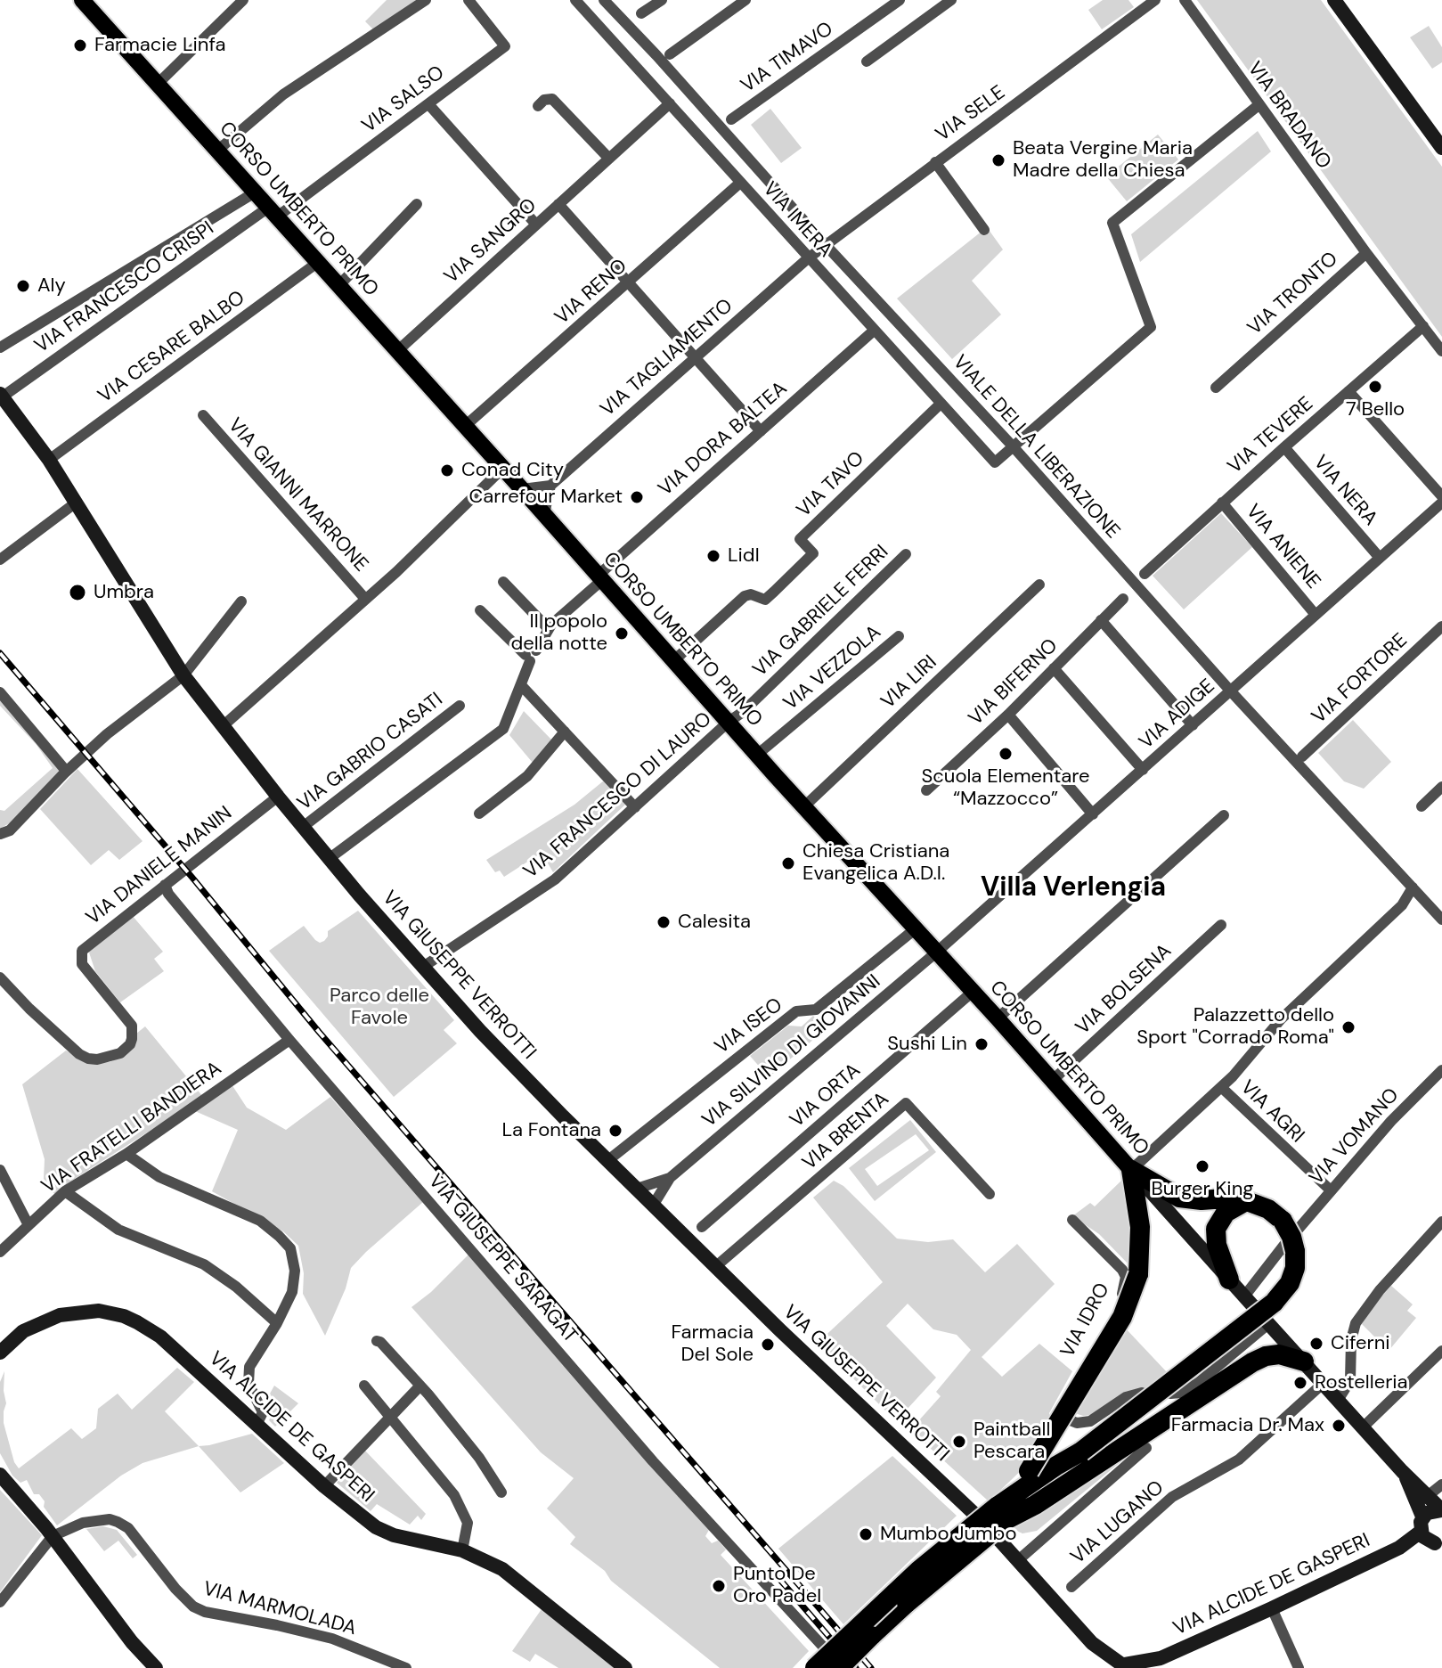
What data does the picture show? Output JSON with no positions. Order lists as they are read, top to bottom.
{
  "streets": {
    "main road": ["CORSO UMBERTO PRIMO"],
    "street": [
      "VIA TIMAVO",
      "VIA SALSO",
      "VIA SELE",
      "VIA BRADANO",
      "VIA IMERA",
      "VIA SANGRO",
      "VIA FRANCESCO CRISPI",
      "VIA RENO",
      "VIA TRONTO",
      "VIA CESARE BALBO",
      "VIA TAGLIAMENTO",
      "VIA TEVERE",
      "VIA DORA BALTEA",
      "VIALE DELLA LIBERAZIONE",
      "VIA TAVO",
      "VIA NERA",
      "VIA GIANNI MARRONE",
      "VIA ANIENE",
      "VIA GABRIELE FERRI",
      "VIA VEZZOLA",
      "VIA FORTORE",
      "VIA LIRI",
      "VIA BIFERNO",
      "VIA ADIGE",
      "VIA GABRIO CASATI",
      "VIA FRANCESCO DI LAURO",
      "VIA DANIELE MANIN",
      "VIA GIUSEPPE VERROTTI",
      "VIA BOLSENA",
      "VIA ISEO",
      "VIA SILVINO DI GIOVANNI",
      "VIA ORTA",
      "VIA AGRI",
      "VIA FRATELLI BANDIERA",
      "VIA BRENTA",
      "VIA VOMANO",
      "VIA GIUSEPPE SARAGAT",
      "VIA IDRO",
      "VIA ALCIDE DE GASPERI",
      "VIA LUGANO",
      "VIA MARMOLADA"
    ]
  },
  "crossings": [
    ["VIA SALSO", "CORSO UMBERTO PRIMO"],
    ["VIA SALSO", "VIA FRANCESCO CRISPI"],
    ["VIA SELE", "VIA IMERA"],
    ["VIA SELE", "VIA TAGLIAMENTO"],
    ["VIA SELE", "VIALE DELLA LIBERAZIONE"],
    ["VIA BRADANO", "VIA TRONTO"],
    ["CORSO UMBERTO PRIMO", "VIA SANGRO"],
    ["CORSO UMBERTO PRIMO", "VIA FRANCESCO CRISPI"],
    ["CORSO UMBERTO PRIMO", "VIA RENO"],
    ["CORSO UMBERTO PRIMO", "VIA CESARE BALBO"],
    ["CORSO UMBERTO PRIMO", "VIA DORA BALTEA"],
    ["CORSO UMBERTO PRIMO", "VIA TAVO"],
    ["CORSO UMBERTO PRIMO", "VIA GIANNI MARRONE"],
    ["CORSO UMBERTO PRIMO", "VIA GABRIELE FERRI"],
    ["CORSO UMBERTO PRIMO", "VIA VEZZOLA"],
    ["CORSO UMBERTO PRIMO", "VIA LIRI"],
    ["CORSO UMBERTO PRIMO", "VIA ADIGE"],
    ["CORSO UMBERTO PRIMO", "VIA FRANCESCO DI LAURO"],
    ["CORSO UMBERTO PRIMO", "VIA BOLSENA"],
    ["CORSO UMBERTO PRIMO", "VIA ISEO"],
    ["CORSO UMBERTO PRIMO", "VIA SILVINO DI GIOVANNI"],
    ["CORSO UMBERTO PRIMO", "VIA ORTA"],
    ["VIA IMERA", "VIA SANGRO"],
    ["VIA IMERA", "VIA RENO"],
    ["VIA IMERA", "VIA TAGLIAMENTO"],
    ["VIA IMERA", "VIA DORA BALTEA"],
    ["VIA IMERA", "VIALE DELLA LIBERAZIONE"],
    ["VIA IMERA", "VIA TAVO"],
    ["VIA FRANCESCO CRISPI", "VIA GIUSEPPE VERROTTI"],
    ["VIA TRONTO", "VIA TEVERE"],
    ["VIA CESARE BALBO", "VIA GIUSEPPE VERROTTI"],
    ["VIA TEVERE", "VIA NERA"],
    ["VIA TEVERE", "VIA ANIENE"],
    ["VIA DORA BALTEA", "VIA GIUSEPPE VERROTTI"],
    ["VIALE DELLA LIBERAZIONE", "VIA ADIGE"],
    ["VIA NERA", "VIA ADIGE"],
    ["VIA GIANNI MARRONE", "VIA GIUSEPPE VERROTTI"],
    ["VIA ANIENE", "VIA ADIGE"],
    ["VIA GABRIELE FERRI", "VIA FRANCESCO DI LAURO"],
    ["VIA ADIGE", "VIA SILVINO DI GIOVANNI"],
    ["VIA GABRIO CASATI", "VIA GIUSEPPE VERROTTI"],
    ["VIA FRANCESCO DI LAURO", "VIA GIUSEPPE VERROTTI"],
    ["VIA DANIELE MANIN", "VIA GIUSEPPE VERROTTI"],
    ["VIA DANIELE MANIN", "VIA GIUSEPPE SARAGAT"],
    ["VIA GIUSEPPE VERROTTI", "VIA ISEO"],
    ["VIA GIUSEPPE VERROTTI", "VIA SILVINO DI GIOVANNI"],
    ["VIA GIUSEPPE VERROTTI", "VIA BRENTA"],
    ["VIA AGRI", "VIA VOMANO"],
    ["VIA FRATELLI BANDIERA", "VIA GIUSEPPE SARAGAT"]
  ],
  "districts": ["Villa Verlengia"],
  "parks": ["Parco delle Favole"],
  "places": [
    "Farmacie Linfa",
    "Beata Vergine Maria Madre della Chiesa",
    "Aly",
    "7 Bello",
    "Conad City",
    "Carrefour Market",
    "Lidl",
    "Umbra",
    "Il popolo della notte",
    "Scuola Elementare “Mazzocco”",
    "Chiesa Cristiana Evangelica A.D.I.",
    "Calesita",
    "Palazzetto dello Sport \"Corrado Roma\"",
    "Sushi Lin",
    "La Fontana",
    "Burger King",
    "Ciferni",
    "Farmacia Del Sole",
    "Rostelleria",
    "Farmacia Dr. Max",
    "Paintball Pescara",
    "Mumbo Jumbo",
    "Punto De Oro Padel"
  ]
}
